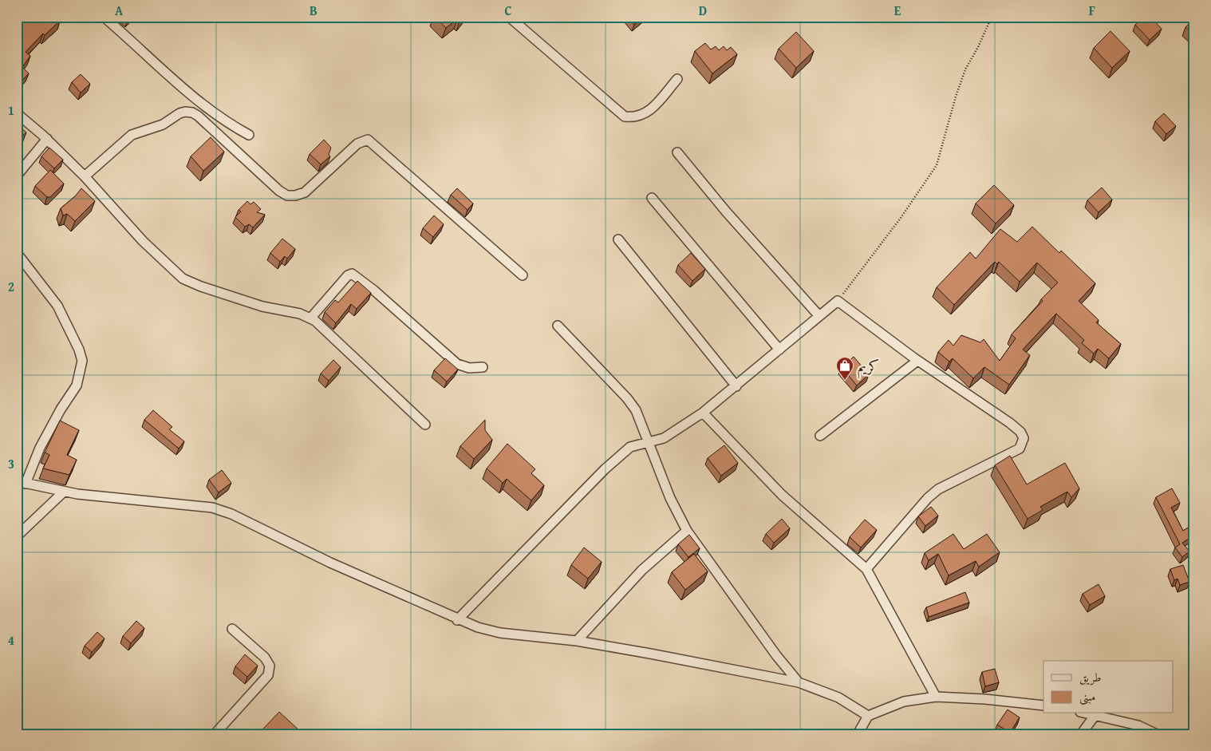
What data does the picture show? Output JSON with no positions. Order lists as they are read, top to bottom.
{
  "places": {
    "shop": ["كريم"]
  },
  "legend": ["طريق", "مبنى"],
  "grid": {
    "columns": [
      "A",
      "B",
      "C",
      "D",
      "E",
      "F"
    ],
    "rows": [
      "1",
      "2",
      "3",
      "4"
    ]
  }
}
